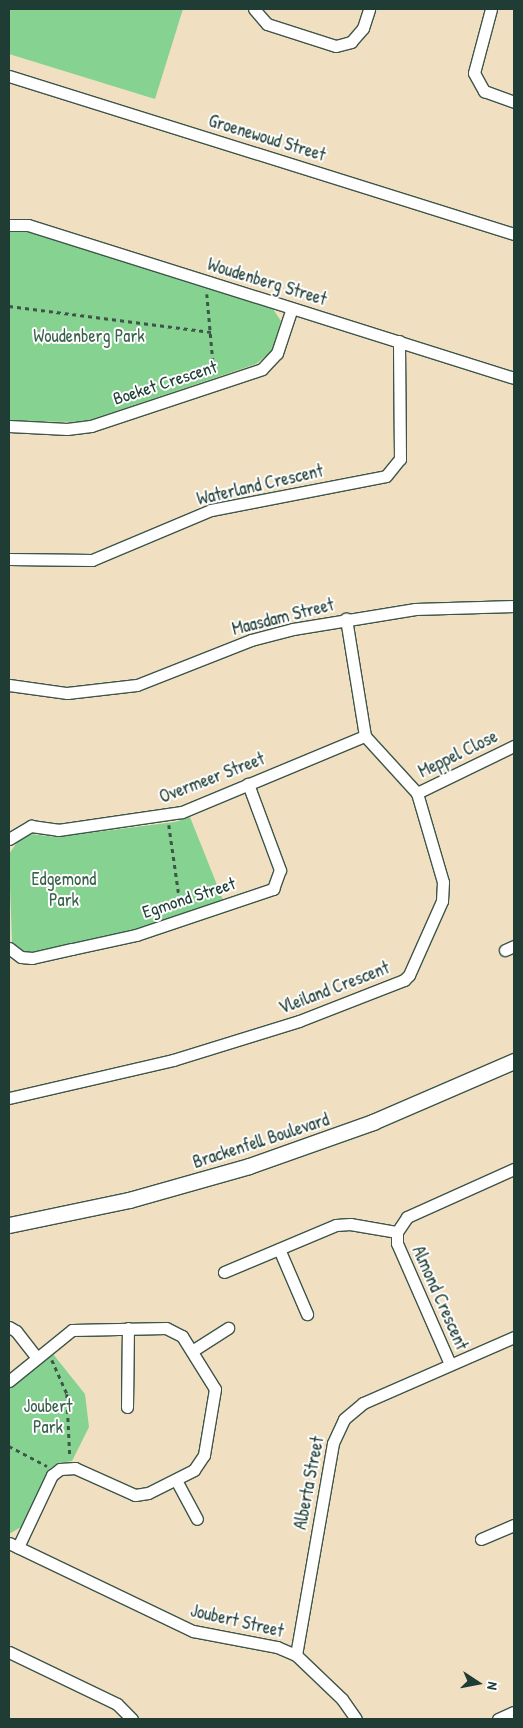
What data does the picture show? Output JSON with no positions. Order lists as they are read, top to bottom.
{
  "streets": {
    "street": [
      "Groenewoud Street",
      "Woudenberg Street",
      "Boeket Crescent",
      "Waterland Crescent",
      "Maasdam Street",
      "Meppel Close",
      "Overmeer Street",
      "Egmond Street",
      "Vleiland Crescent",
      "Brackenfell Boulevard",
      "Almond Crescent",
      "Alberta Street",
      "Joubert Street"
    ]
  },
  "crossings": [
    ["Woudenberg Street", "Boeket Crescent"],
    ["Woudenberg Street", "Waterland Crescent"],
    ["Meppel Close", "Vleiland Crescent"],
    ["Overmeer Street", "Egmond Street"],
    ["Overmeer Street", "Vleiland Crescent"],
    ["Almond Crescent", "Alberta Street"],
    ["Alberta Street", "Joubert Street"]
  ],
  "parks": ["Woudenberg Park", "Edgemond Park", "Joubert Park"],
  "north": "right"
}
